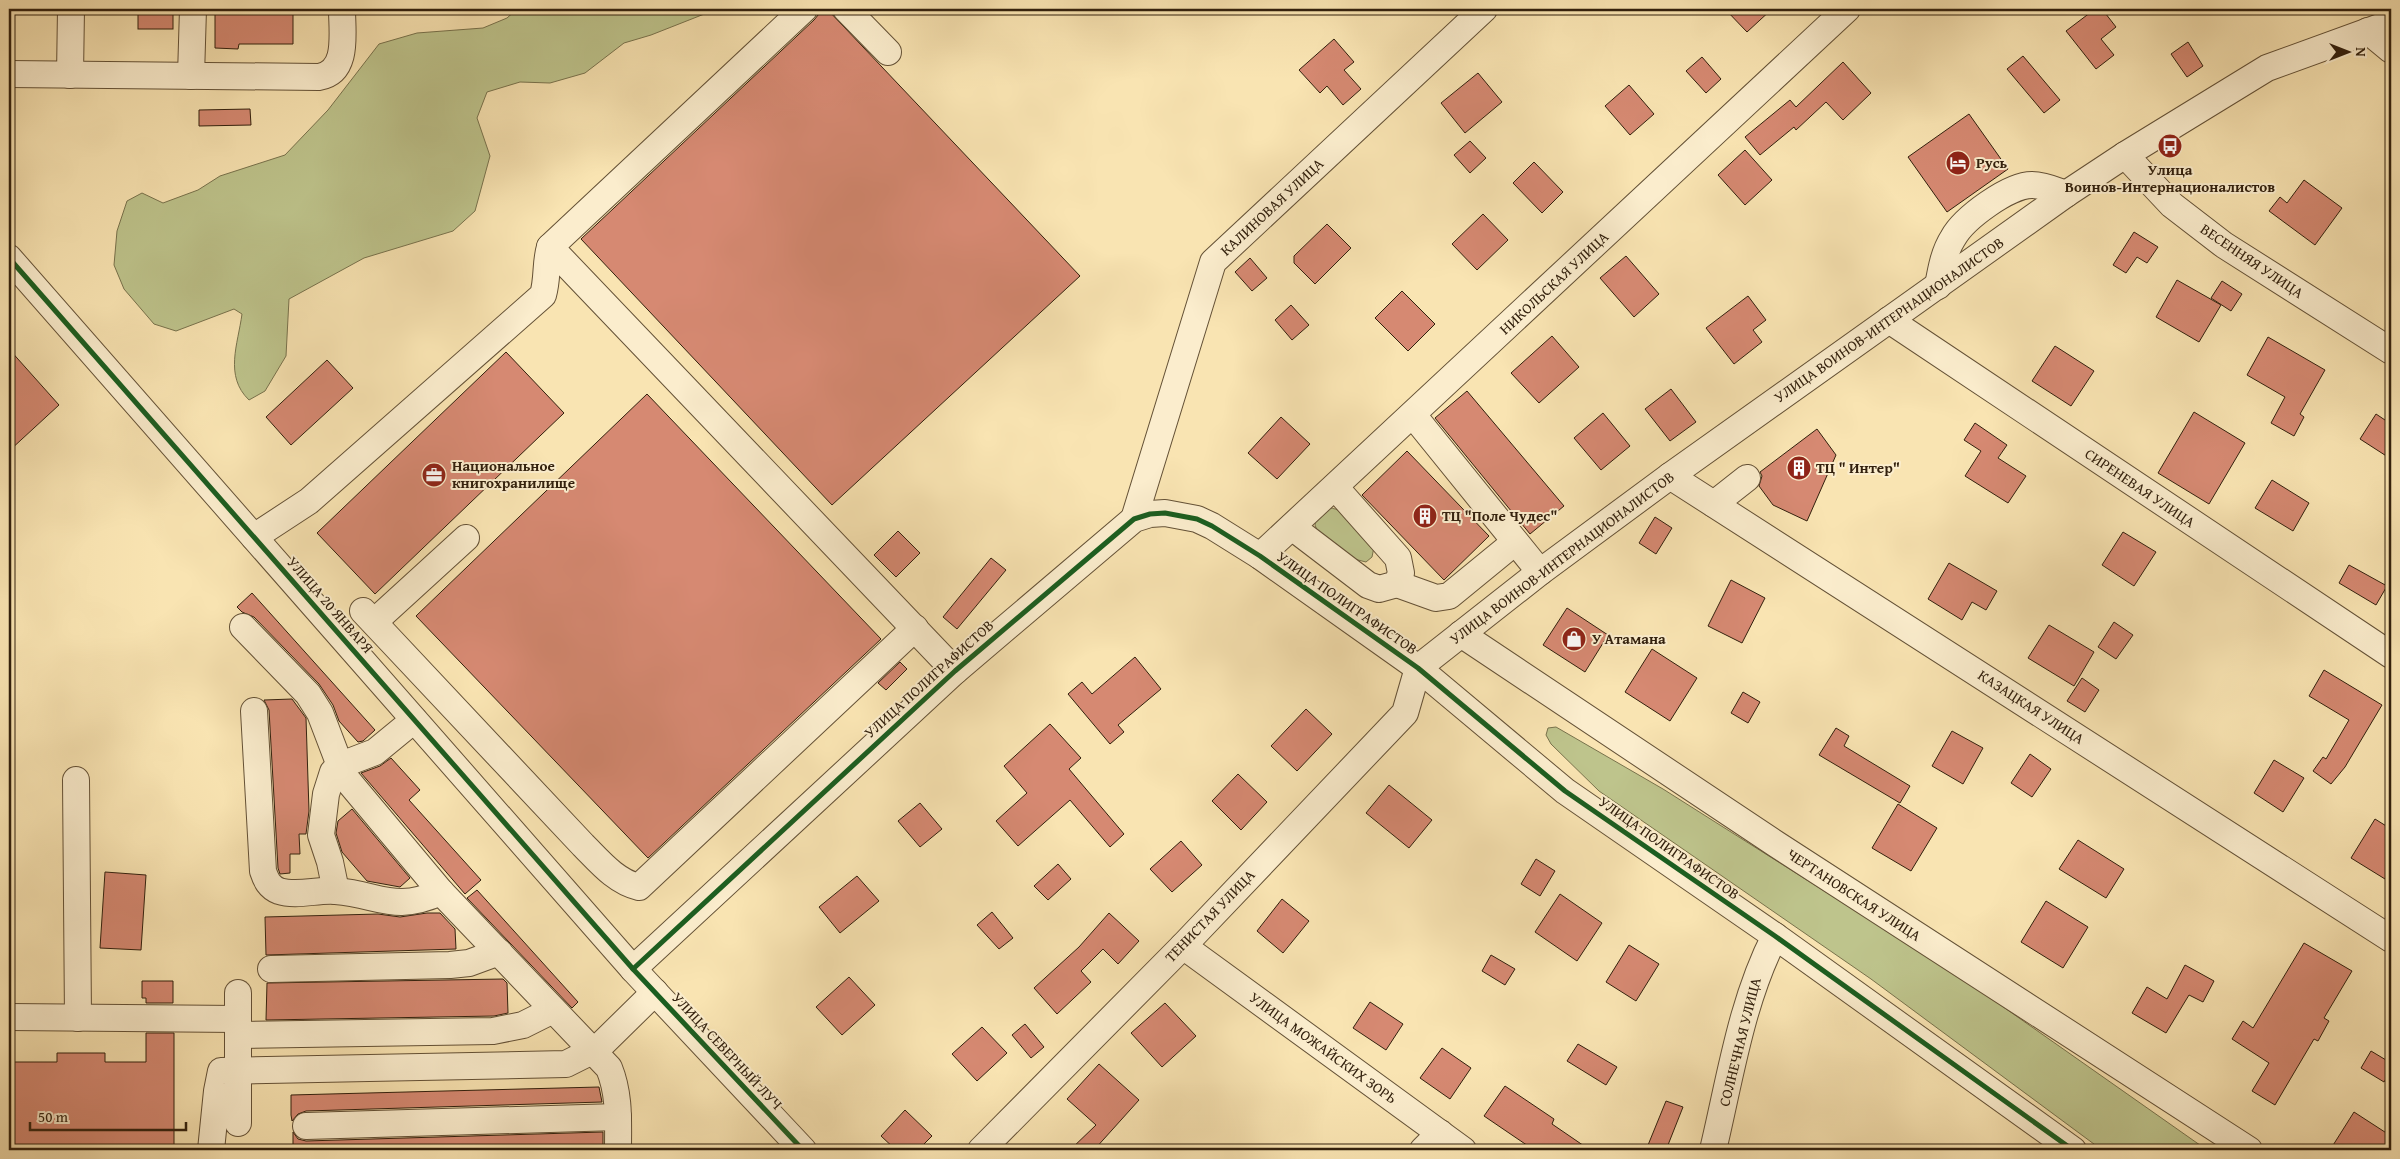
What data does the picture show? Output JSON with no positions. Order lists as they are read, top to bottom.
{
  "streets": {
    "street": [
      "КАЛИНОВАЯ УЛИЦА",
      "ВЕСЕННЯЯ УЛИЦА",
      "НИКОЛЬСКАЯ УЛИЦА",
      "УЛИЦА ВОИНОВ-ИНТЕРНАЦИОНАЛИСТОВ",
      "СИРЕНЕВАЯ УЛИЦА",
      "УЛИЦА ПОЛИГРАФИСТОВ",
      "УЛИЦА 20 ЯНВАРЯ",
      "КАЗАЦКАЯ УЛИЦА",
      "ЧЕРТАНОВСКАЯ УЛИЦА",
      "ТЕНИСТАЯ УЛИЦА",
      "СОЛНЕЧНАЯ УЛИЦА",
      "УЛИЦА МОЖАЙСКИХ ЗОРЬ",
      "УЛИЦА СЕВЕРНЫЙ ЛУЧ"
    ]
  },
  "crossings": [
    ["КАЛИНОВАЯ УЛИЦА", "УЛИЦА ПОЛИГРАФИСТОВ"],
    ["ВЕСЕННЯЯ УЛИЦА", "УЛИЦА ВОИНОВ-ИНТЕРНАЦИОНАЛИСТОВ"],
    ["НИКОЛЬСКАЯ УЛИЦА", "УЛИЦА ПОЛИГРАФИСТОВ"],
    ["УЛИЦА ВОИНОВ-ИНТЕРНАЦИОНАЛИСТОВ", "СИРЕНЕВАЯ УЛИЦА"],
    ["УЛИЦА ВОИНОВ-ИНТЕРНАЦИОНАЛИСТОВ", "УЛИЦА ПОЛИГРАФИСТОВ"],
    ["УЛИЦА ВОИНОВ-ИНТЕРНАЦИОНАЛИСТОВ", "КАЗАЦКАЯ УЛИЦА"],
    ["УЛИЦА ВОИНОВ-ИНТЕРНАЦИОНАЛИСТОВ", "ЧЕРТАНОВСКАЯ УЛИЦА"],
    ["УЛИЦА ВОИНОВ-ИНТЕРНАЦИОНАЛИСТОВ", "ТЕНИСТАЯ УЛИЦА"],
    ["УЛИЦА ПОЛИГРАФИСТОВ", "УЛИЦА 20 ЯНВАРЯ"],
    ["УЛИЦА ПОЛИГРАФИСТОВ", "ТЕНИСТАЯ УЛИЦА"],
    ["УЛИЦА ПОЛИГРАФИСТОВ", "СОЛНЕЧНАЯ УЛИЦА"],
    ["УЛИЦА ПОЛИГРАФИСТОВ", "УЛИЦА СЕВЕРНЫЙ ЛУЧ"],
    ["УЛИЦА 20 ЯНВАРЯ", "УЛИЦА СЕВЕРНЫЙ ЛУЧ"],
    ["ТЕНИСТАЯ УЛИЦА", "УЛИЦА МОЖАЙСКИХ ЗОРЬ"]
  ],
  "places": {
    "bus stop": ["Улица Воинов-Интернационалистов"],
    "hotel": ["Русь"],
    "building": ["ТЦ \" Интер\"", "ТЦ \"Поле Чудес\""],
    "office": ["Национальное книгохранилище"],
    "shop": ["У Атамана"]
  },
  "scale_bar": "50 m",
  "north": "right"
}
